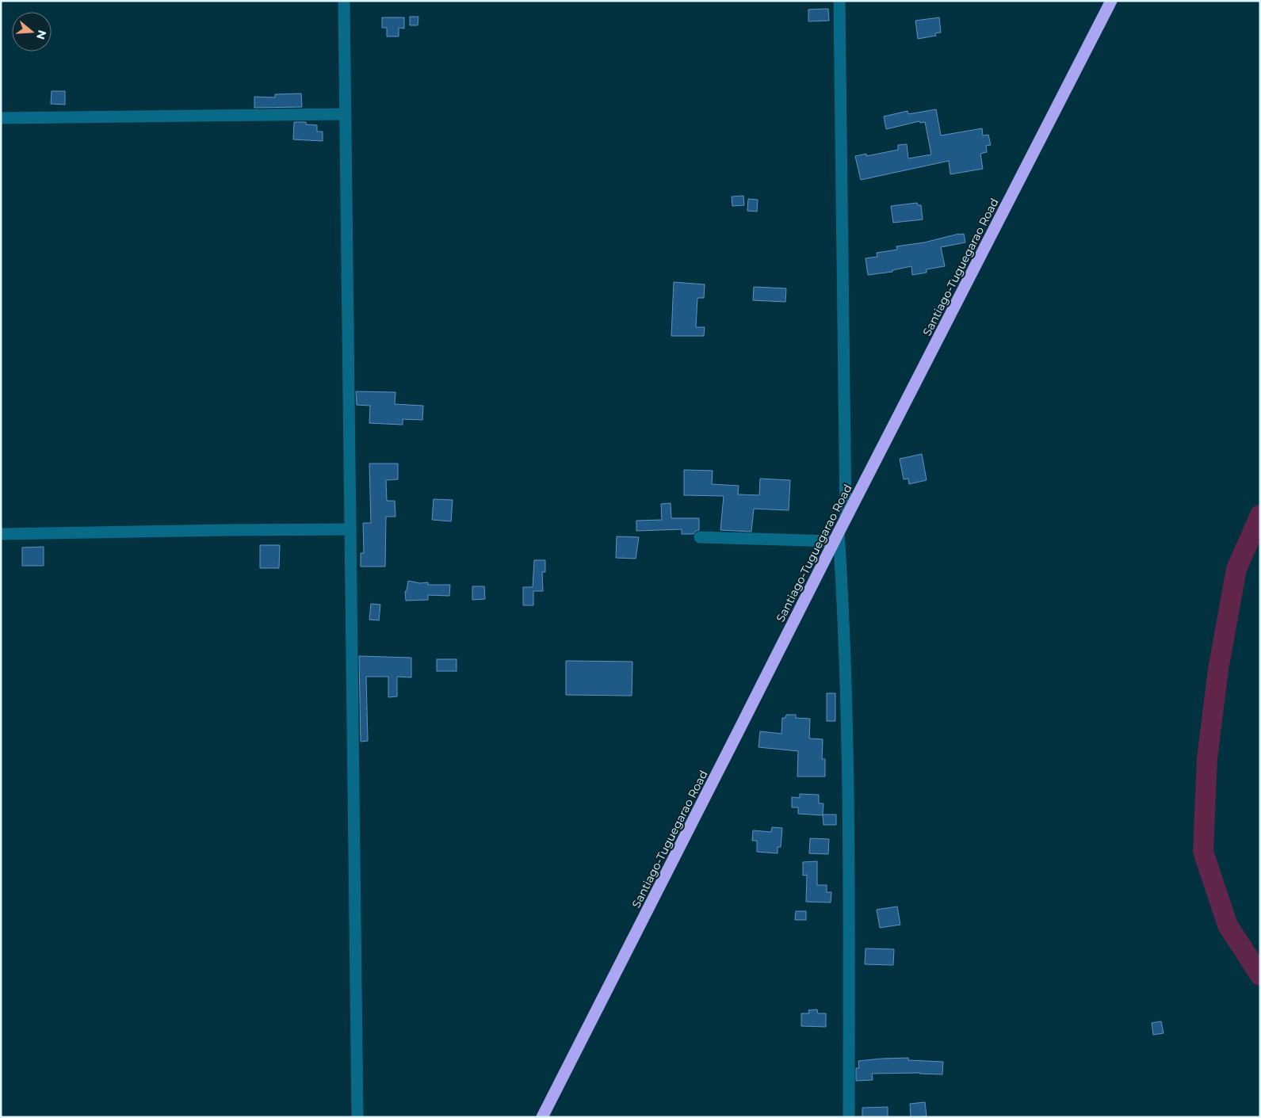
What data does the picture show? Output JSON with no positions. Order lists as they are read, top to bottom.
{
  "streets": {
    "highway": ["Santiago-Tuguegarao Road"]
  },
  "north": "right"
}
